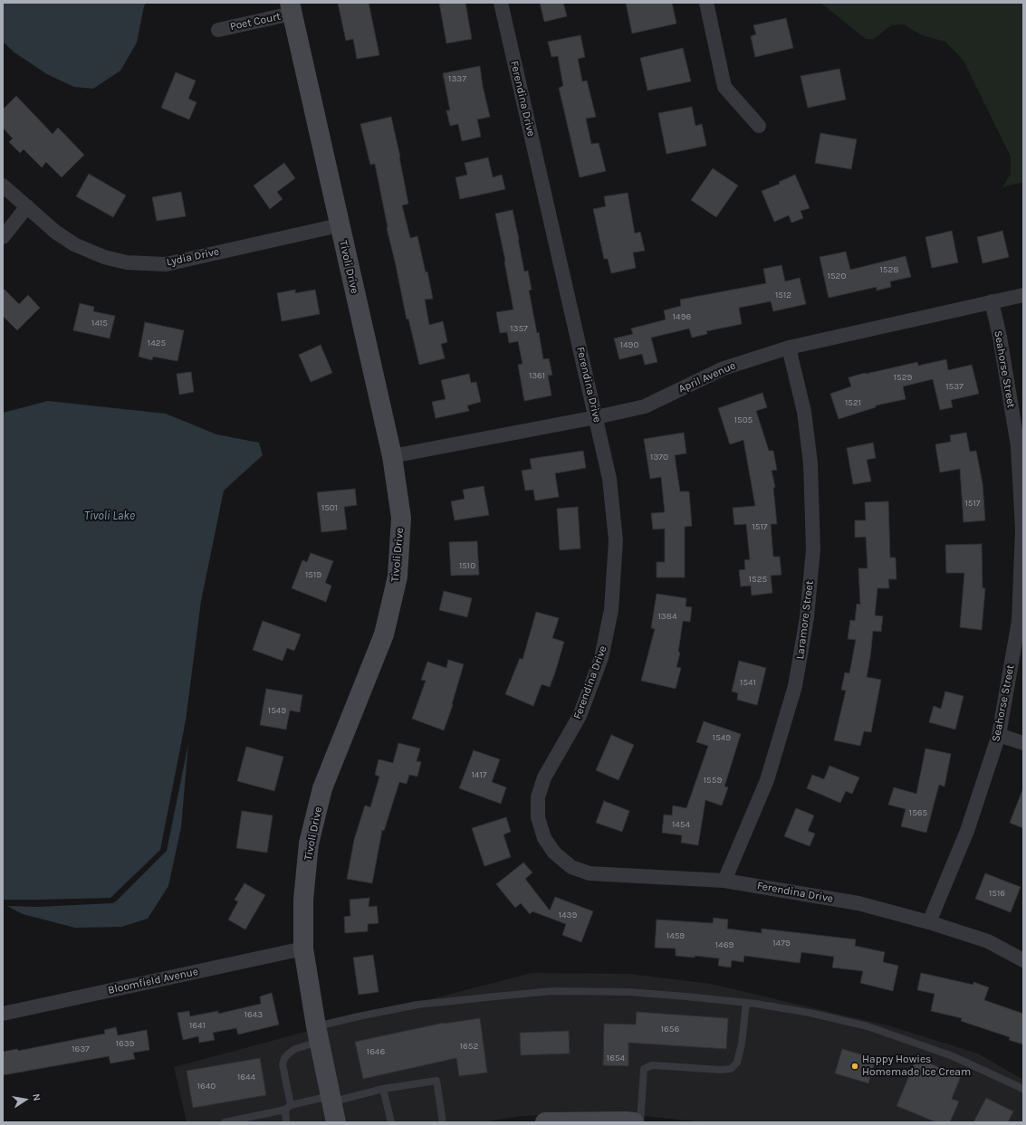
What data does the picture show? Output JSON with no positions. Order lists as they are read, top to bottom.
{
  "streets": {
    "street": [
      "Poet Court",
      "Ferendina Drive",
      "Lydia Drive",
      "Tivoli Drive",
      "Seahorse Street",
      "April Avenue",
      "Laramore Street",
      "Bloomfield Avenue"
    ]
  },
  "crossings": [
    ["Poet Court", "Tivoli Drive"],
    ["Ferendina Drive", "Seahorse Street"],
    ["Ferendina Drive", "April Avenue"],
    ["Ferendina Drive", "Laramore Street"],
    ["Lydia Drive", "Tivoli Drive"],
    ["Tivoli Drive", "April Avenue"],
    ["Tivoli Drive", "Bloomfield Avenue"],
    ["Seahorse Street", "April Avenue"],
    ["April Avenue", "Laramore Street"]
  ],
  "water": ["Tivoli Lake"],
  "places": ["Happy Howies Homemade Ice Cream"],
  "house_numbers": [
    "1337",
    "1528",
    "1520",
    "1512",
    "1496",
    "1415",
    "1357",
    "1425",
    "1490",
    "1361",
    "1529",
    "1537",
    "1521",
    "1505",
    "1370",
    "1517",
    "1501",
    "1517",
    "1510",
    "1519",
    "1525",
    "1384",
    "1541",
    "1549",
    "1549",
    "1417",
    "1559",
    "1565",
    "1454",
    "1516",
    "1439",
    "1459",
    "1479",
    "1469",
    "1643",
    "1641",
    "1656",
    "1639",
    "1652",
    "1637",
    "1646",
    "1654",
    "1644",
    "1640"
  ],
  "north": "right"
}
